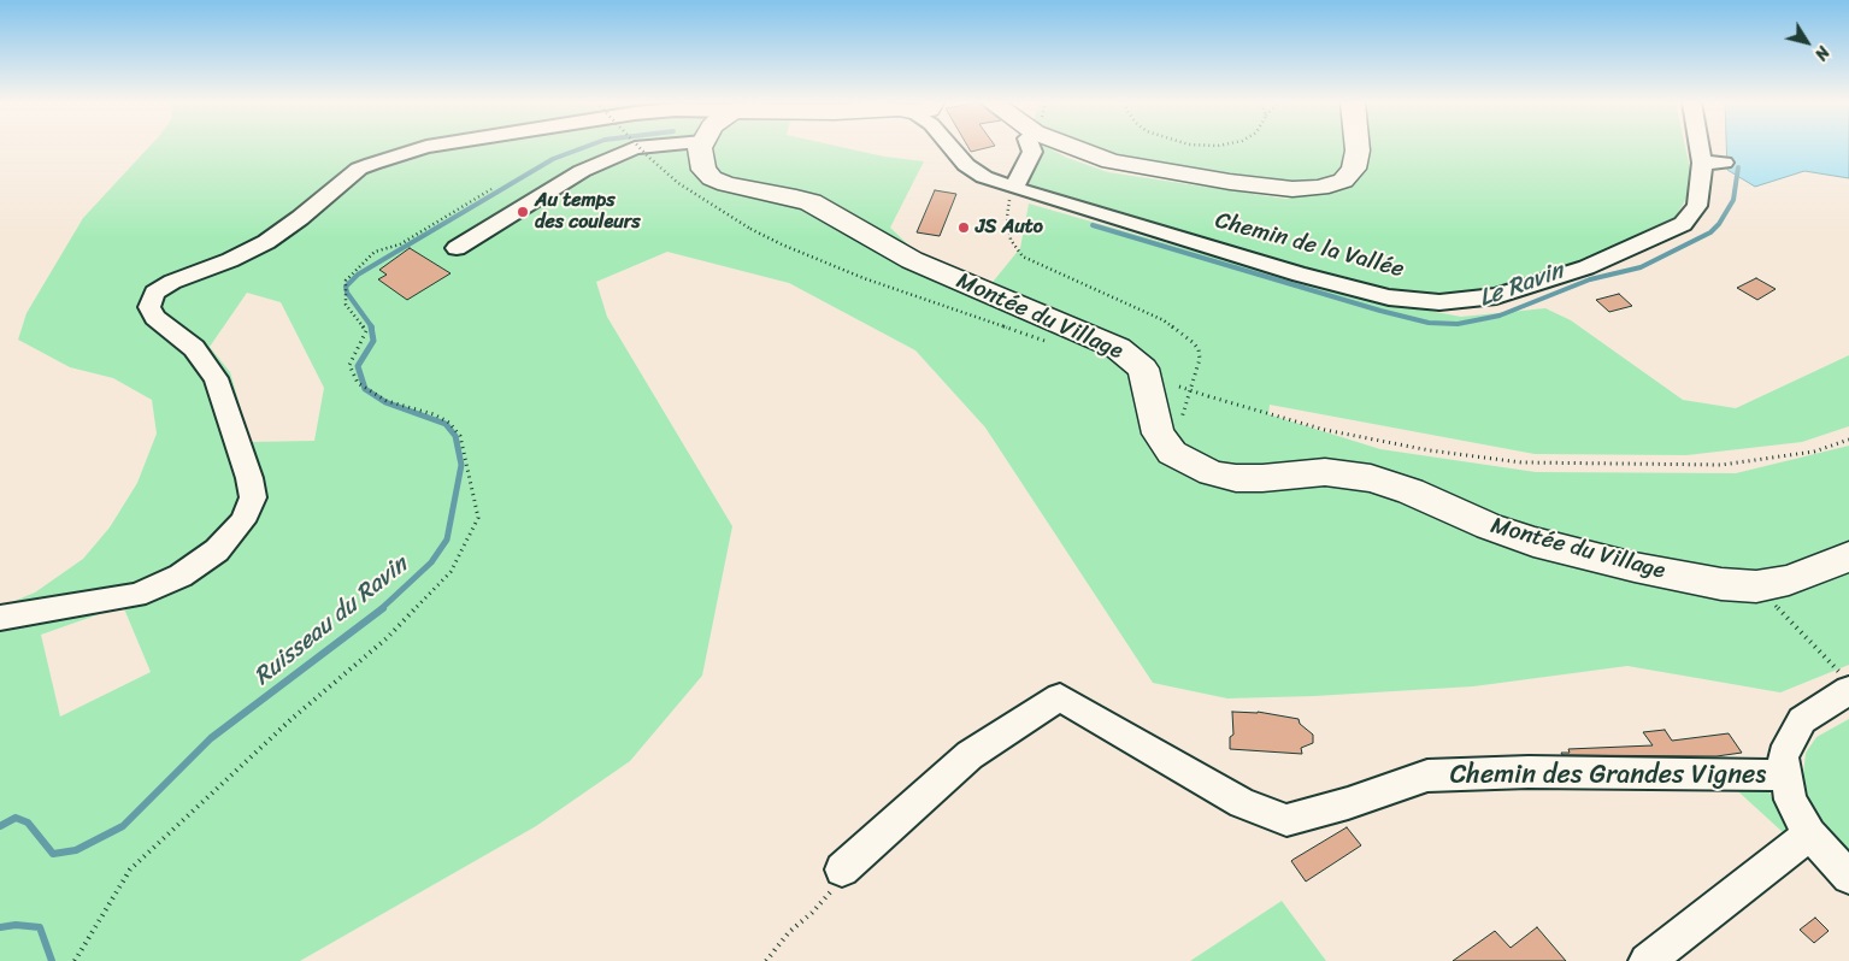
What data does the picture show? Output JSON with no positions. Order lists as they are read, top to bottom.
{
  "streets": {
    "main road": ["Montée du Village"],
    "street": ["Chemin de la Vallée", "Chemin des Grandes Vignes"]
  },
  "water": ["Le Ravin", "Ruisseau du Ravin"],
  "places": ["Au temps des couleurs", "JS Auto"],
  "north": "bottom right"
}
